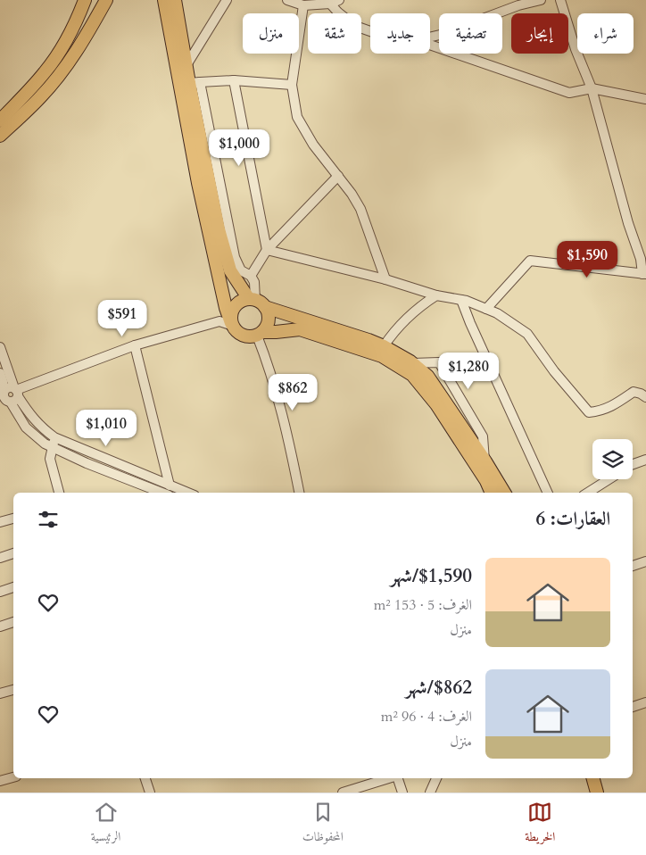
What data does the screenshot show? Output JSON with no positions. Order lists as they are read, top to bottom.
{
  "page": {
    "chip": [
      "شراء",
      "إيجار",
      "تصفية",
      "جديد",
      "شقة",
      "منزل"
    ],
    "price": [
      "$1,000",
      "$1,590",
      "$591",
      "$1,280",
      "$862",
      "$1,010"
    ],
    "heading": "العقارات: 6",
    "list": [
      {
        "name": "$1,590/شهر",
        "note": "الغرف: 5 · 153 m² · منزل"
      },
      {
        "name": "$862/شهر",
        "note": "الغرف: 4 · 96 m² · منزل"
      }
    ],
    "tabs": ["الخريطة", "المحفوظات", "الرئيسية"]
  }
}
